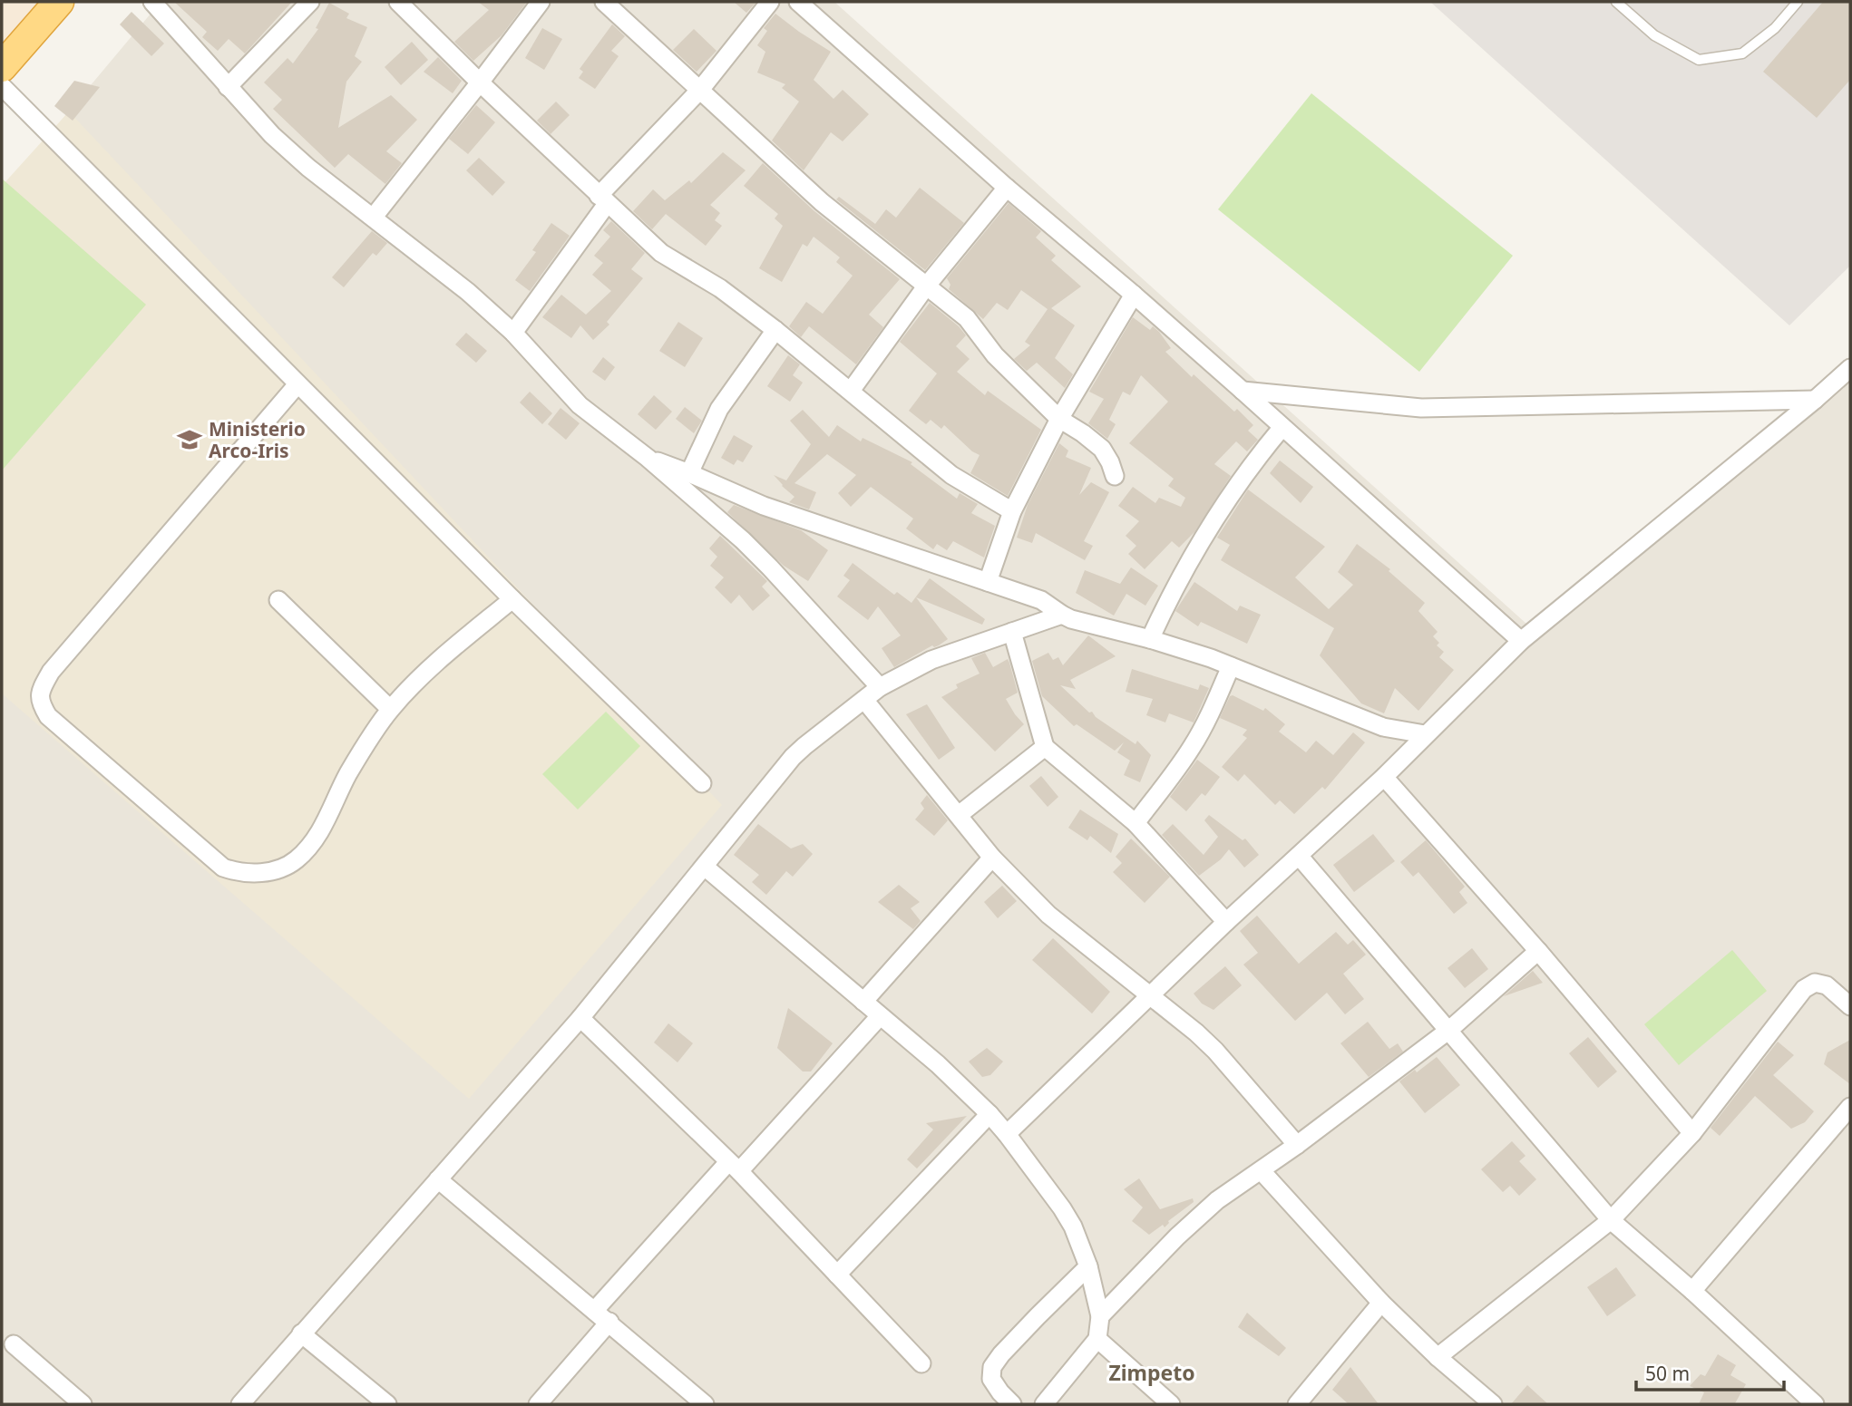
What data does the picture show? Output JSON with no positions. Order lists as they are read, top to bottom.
{
  "districts": ["Zimpeto"],
  "places": {
    "school or university": ["Ministerio Arco-Iris"]
  },
  "scale_bar": "50 m"
}
